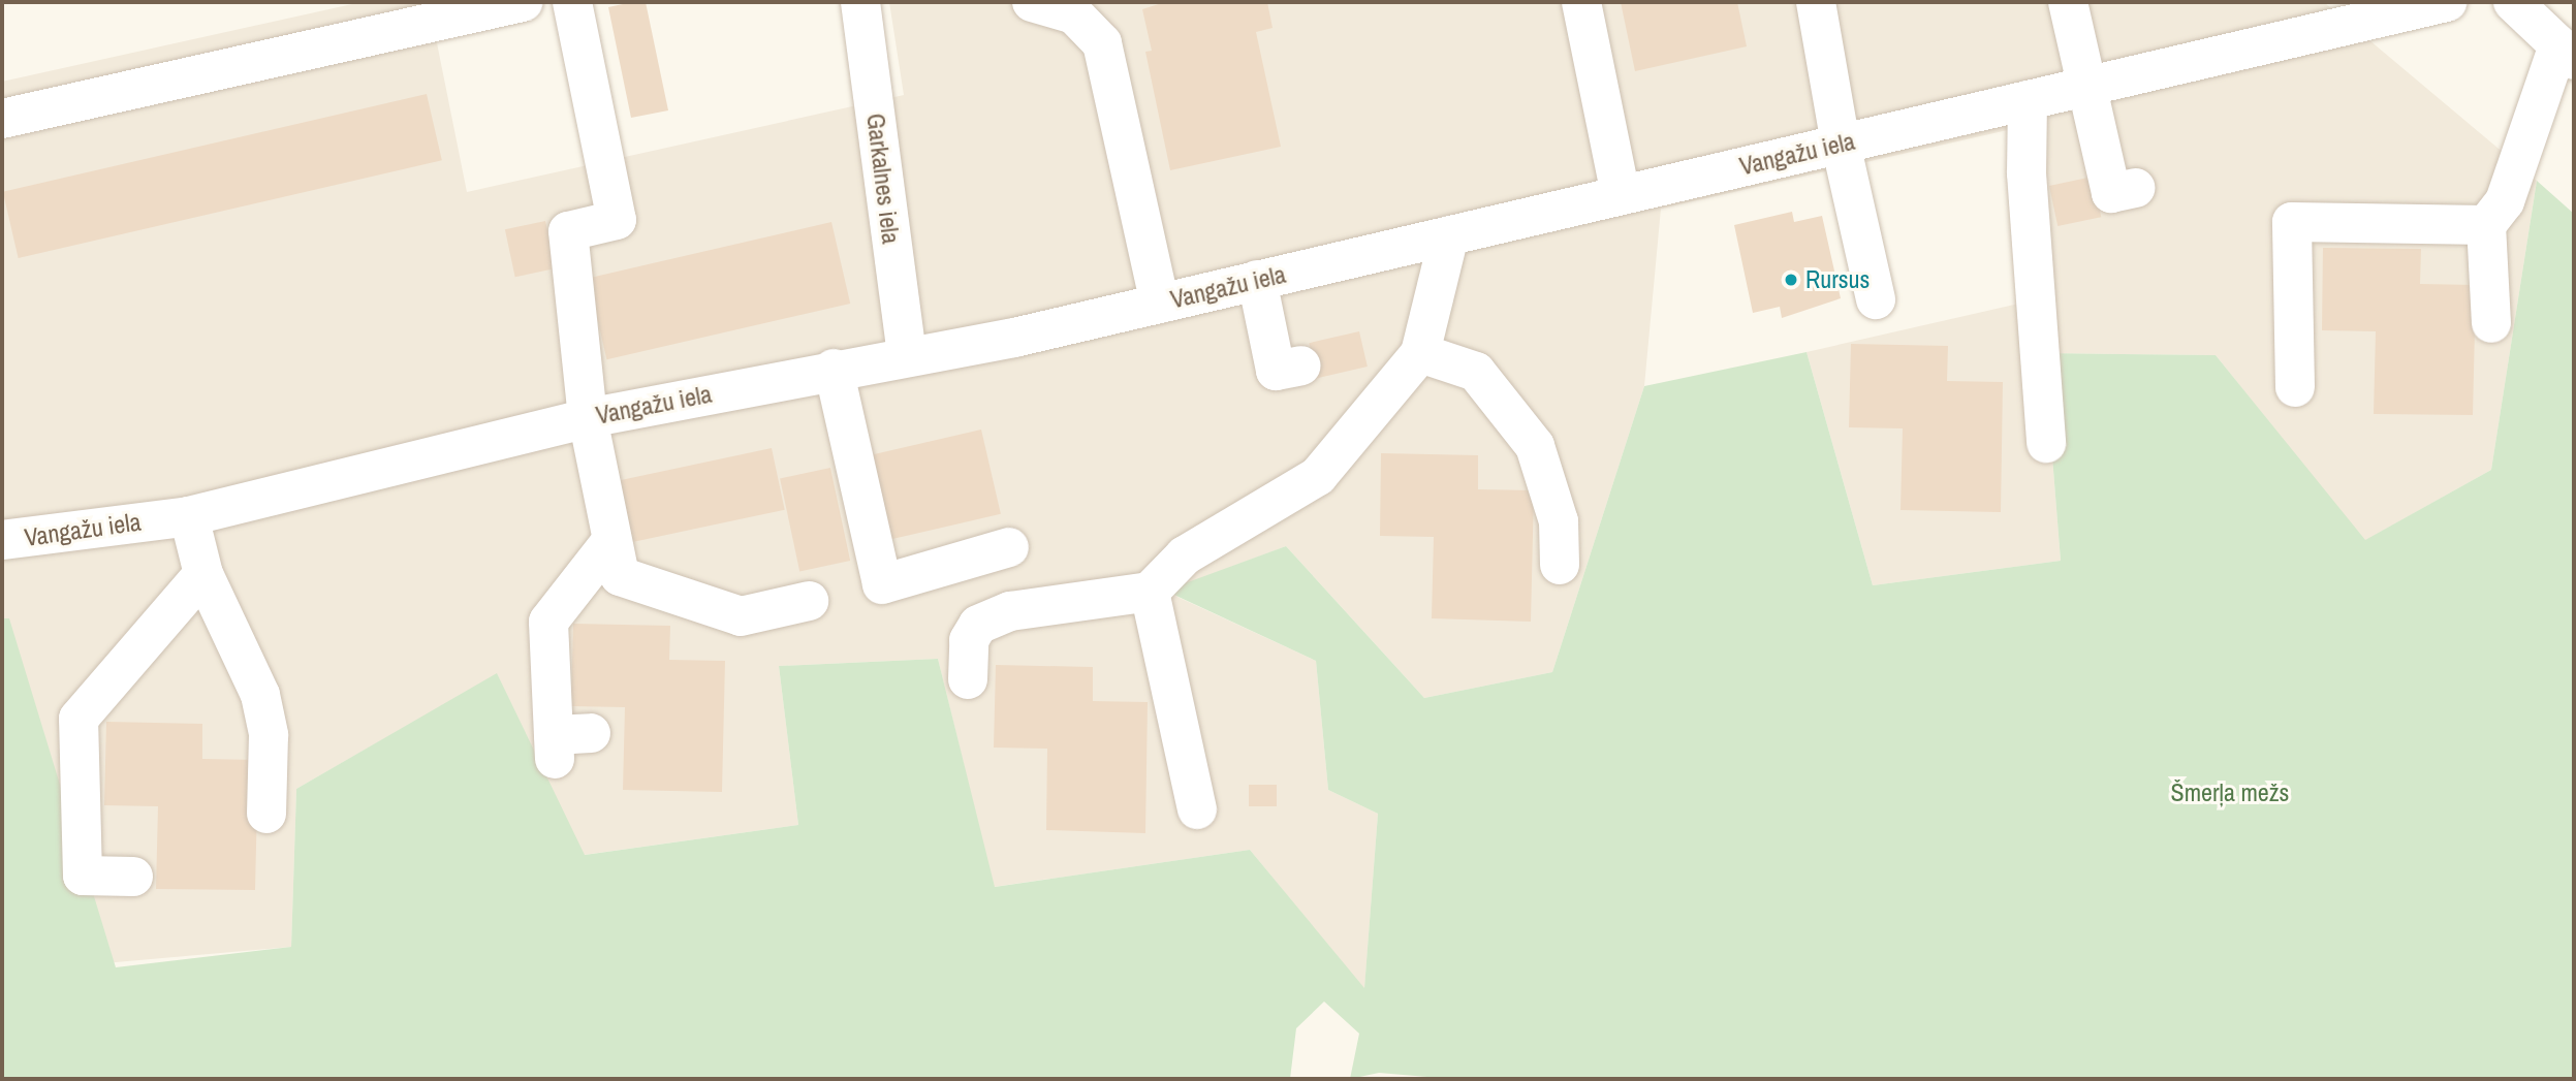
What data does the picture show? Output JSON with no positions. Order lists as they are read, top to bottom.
{
  "streets": {
    "street": ["Vangažu iela", "Garkalnes iela"]
  },
  "crossings": [
    ["Vangažu iela", "Garkalnes iela"]
  ],
  "parks": ["Šmerļa mežs"],
  "places": ["Rursus"]
}
